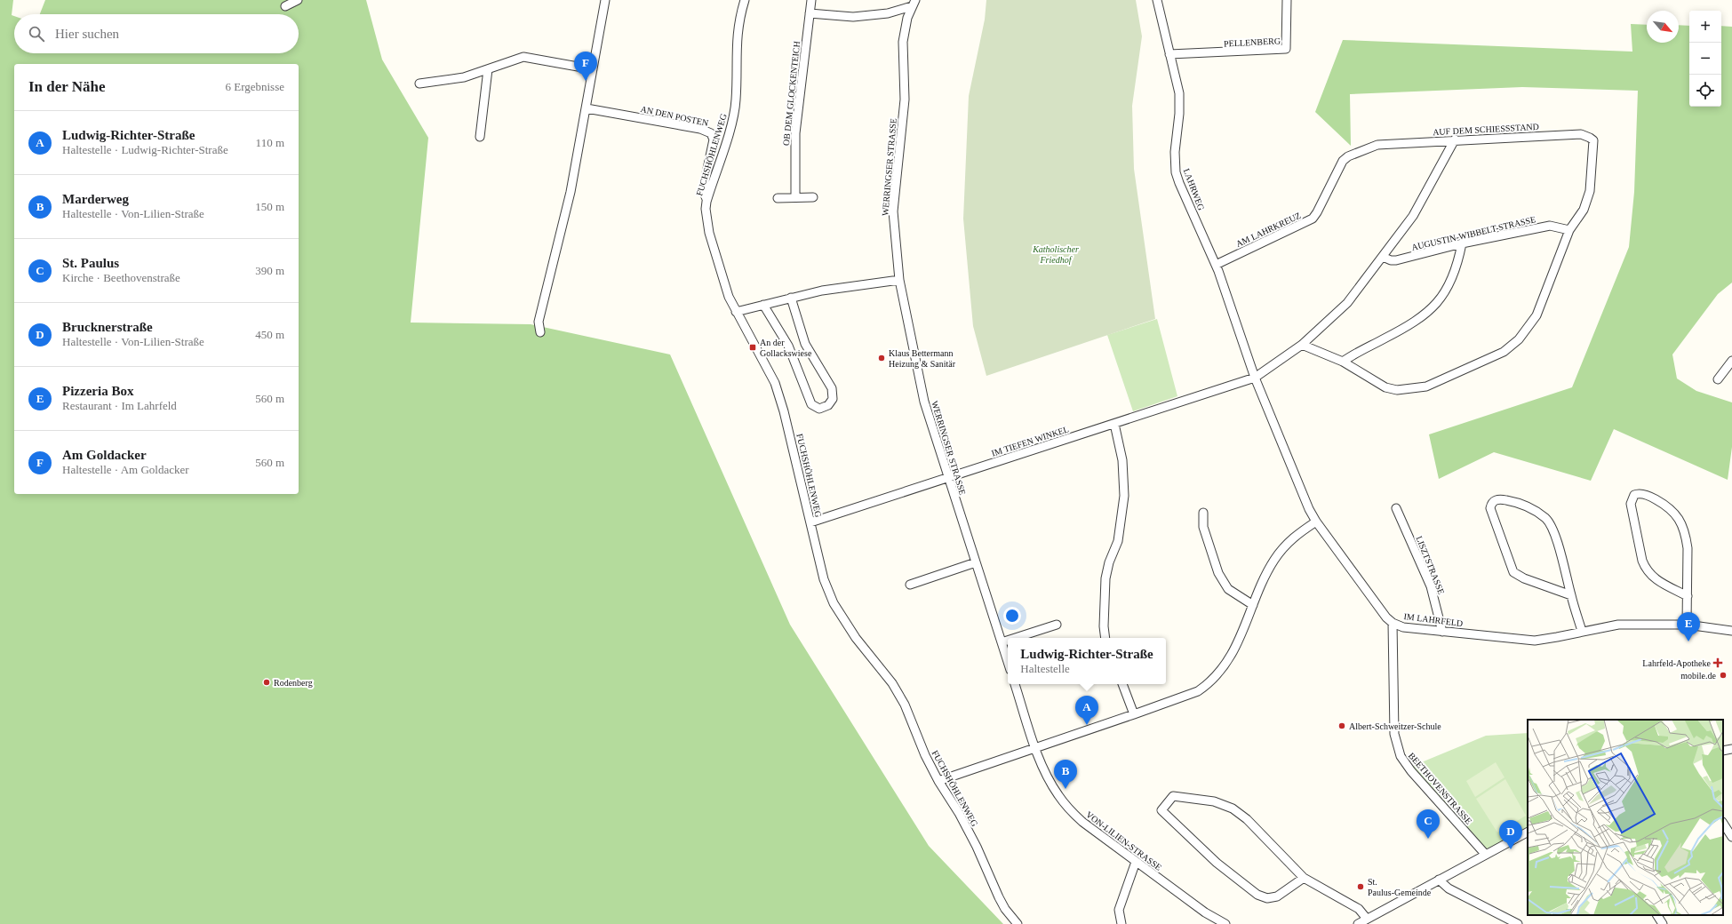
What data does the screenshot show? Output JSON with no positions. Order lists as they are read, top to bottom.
{
  "streets": {
    "street": [
      "PELLENBERG",
      "OB DEM GLOCKENTEICH",
      "AN DEN POSTEN",
      "AUF DEM SCHIESSSTAND",
      "FUCHSHÖHLENWEG",
      "WERRINGSER STRASSE",
      "LAHRWEG",
      "AM LAHRKREUZ",
      "AUGUSTIN-WIBBELT-STRASSE",
      "IM TIEFEN WINKEL",
      "LISZTSTRASSE",
      "IM LAHRFELD",
      "BEETHOVENSTRASSE",
      "VON-LILIEN-STRASSE"
    ]
  },
  "crossings": [
    ["PELLENBERG", "LAHRWEG"],
    ["AN DEN POSTEN", "FUCHSHÖHLENWEG"],
    ["AUF DEM SCHIESSSTAND", "AM LAHRKREUZ"],
    ["AUF DEM SCHIESSSTAND", "AUGUSTIN-WIBBELT-STRASSE"],
    ["AUF DEM SCHIESSSTAND", "IM TIEFEN WINKEL"],
    ["FUCHSHÖHLENWEG", "IM TIEFEN WINKEL"],
    ["WERRINGSER STRASSE", "IM TIEFEN WINKEL"],
    ["LAHRWEG", "AM LAHRKREUZ"],
    ["LAHRWEG", "IM TIEFEN WINKEL"],
    ["LAHRWEG", "IM LAHRFELD"],
    ["AUGUSTIN-WIBBELT-STRASSE", "IM TIEFEN WINKEL"],
    ["IM TIEFEN WINKEL", "IM LAHRFELD"],
    ["LISZTSTRASSE", "IM LAHRFELD"],
    ["IM LAHRFELD", "BEETHOVENSTRASSE"]
  ],
  "parks": ["Katholischer Friedhof"],
  "places": {
    "transit": ["An der Gollackswiese"],
    "other": [
      "Klaus Bettermann Heizung & Sanitär",
      "mobile.de",
      "Rodenberg",
      "Albert-Schweitzer-Schule",
      "St. Paulus-Gemeinde"
    ],
    "health": ["Lahrfeld-Apotheke"]
  },
  "north": "bottom right",
  "page": {
    "map_buttons": ["+", "−"],
    "search": "Hier suchen",
    "pins": [
      "F",
      "E",
      "A",
      "B",
      "C",
      "D"
    ],
    "heading": ["In der Nähe", "6 Ergebnisse"],
    "list": [
      {
        "mark": "A",
        "name": "Ludwig-Richter-Straße",
        "note": "Haltestelle · Ludwig-Richter-Straße",
        "value": "110 m"
      },
      {
        "mark": "B",
        "name": "Marderweg",
        "note": "Haltestelle · Von-Lilien-Straße",
        "value": "150 m"
      },
      {
        "mark": "C",
        "name": "St. Paulus",
        "note": "Kirche · Beethovenstraße",
        "value": "390 m"
      },
      {
        "mark": "D",
        "name": "Brucknerstraße",
        "note": "Haltestelle · Von-Lilien-Straße",
        "value": "450 m"
      },
      {
        "mark": "E",
        "name": "Pizzeria Box",
        "note": "Restaurant · Im Lahrfeld",
        "value": "560 m"
      },
      {
        "mark": "F",
        "name": "Am Goldacker",
        "note": "Haltestelle · Am Goldacker",
        "value": "560 m"
      }
    ],
    "popup": ["Ludwig-Richter-Straße", "Haltestelle"]
  }
}
